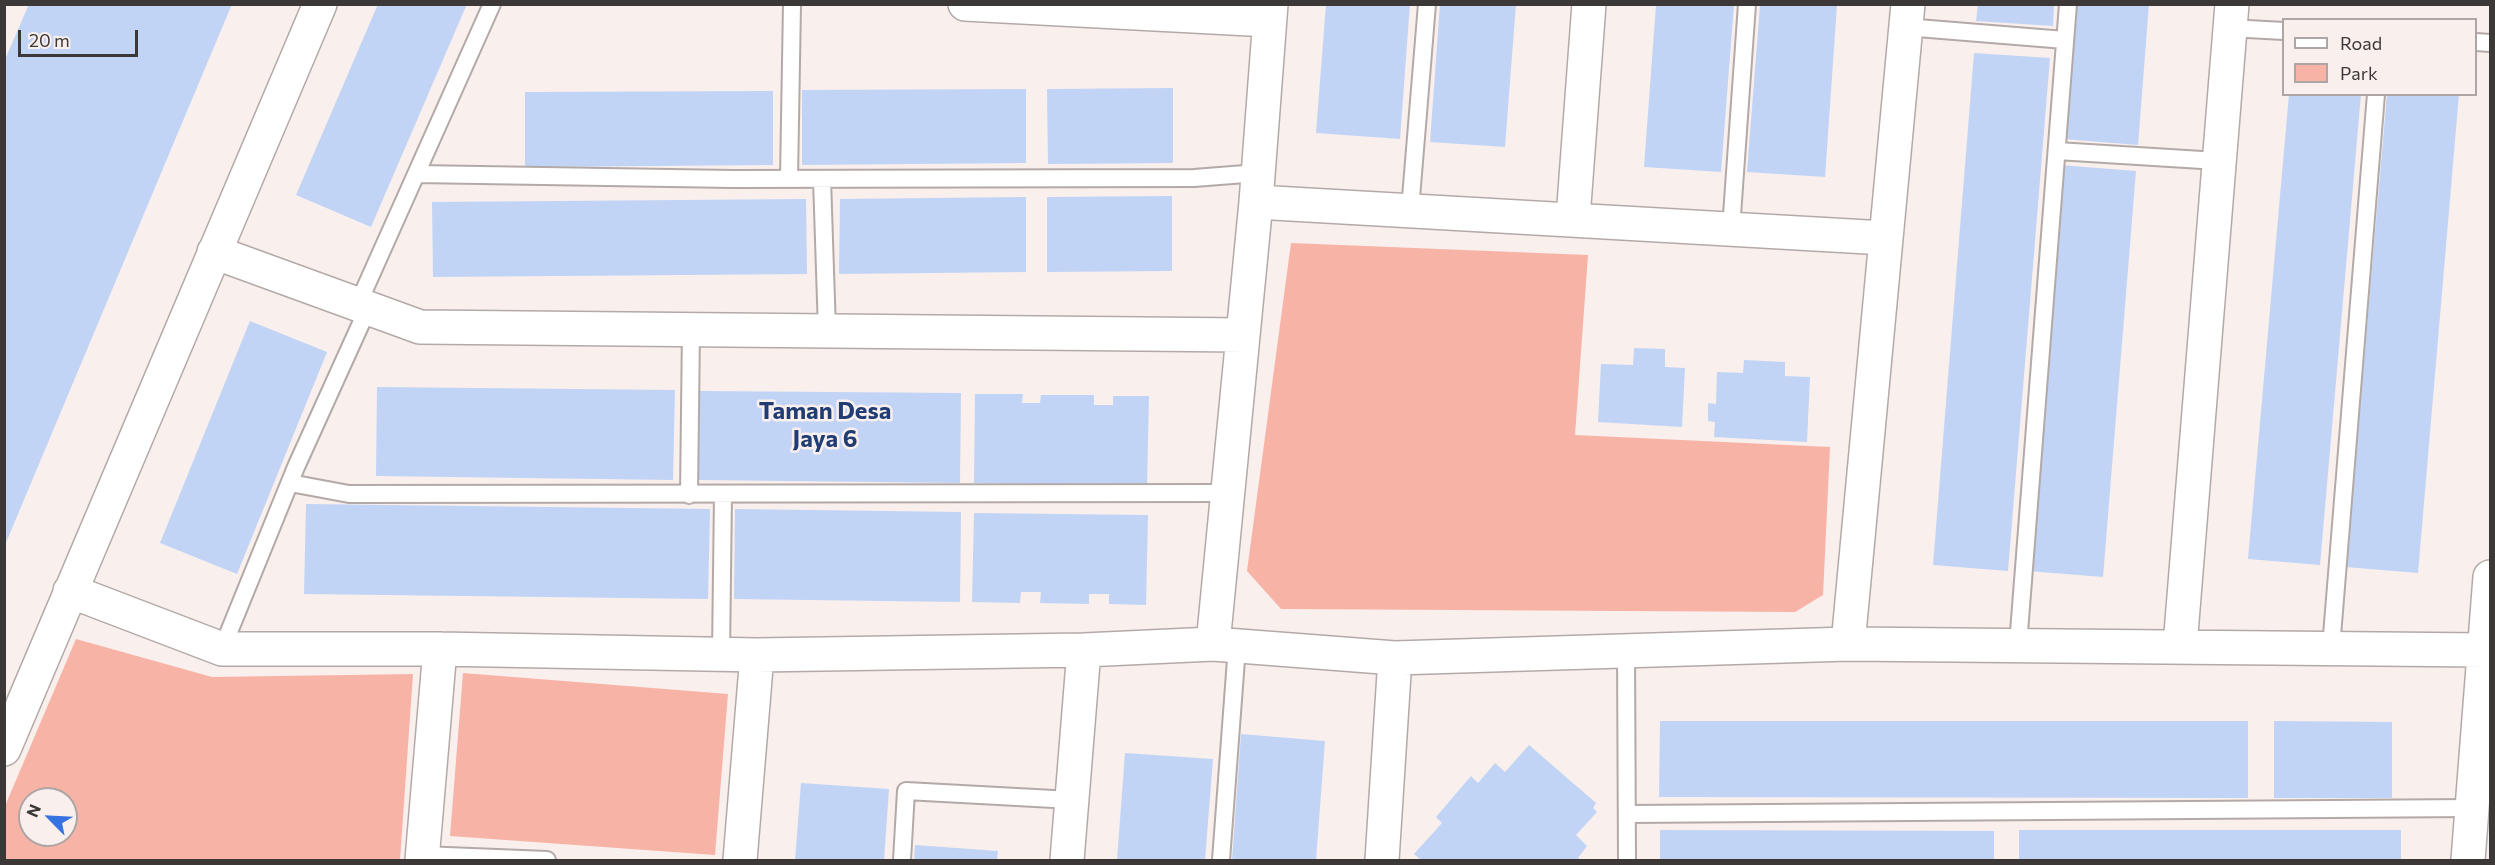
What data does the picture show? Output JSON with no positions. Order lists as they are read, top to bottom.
{
  "districts": ["Taman Desa Jaya 6"],
  "legend": ["Road", "Park"],
  "scale_bar": "20 m",
  "north": "top left"
}
